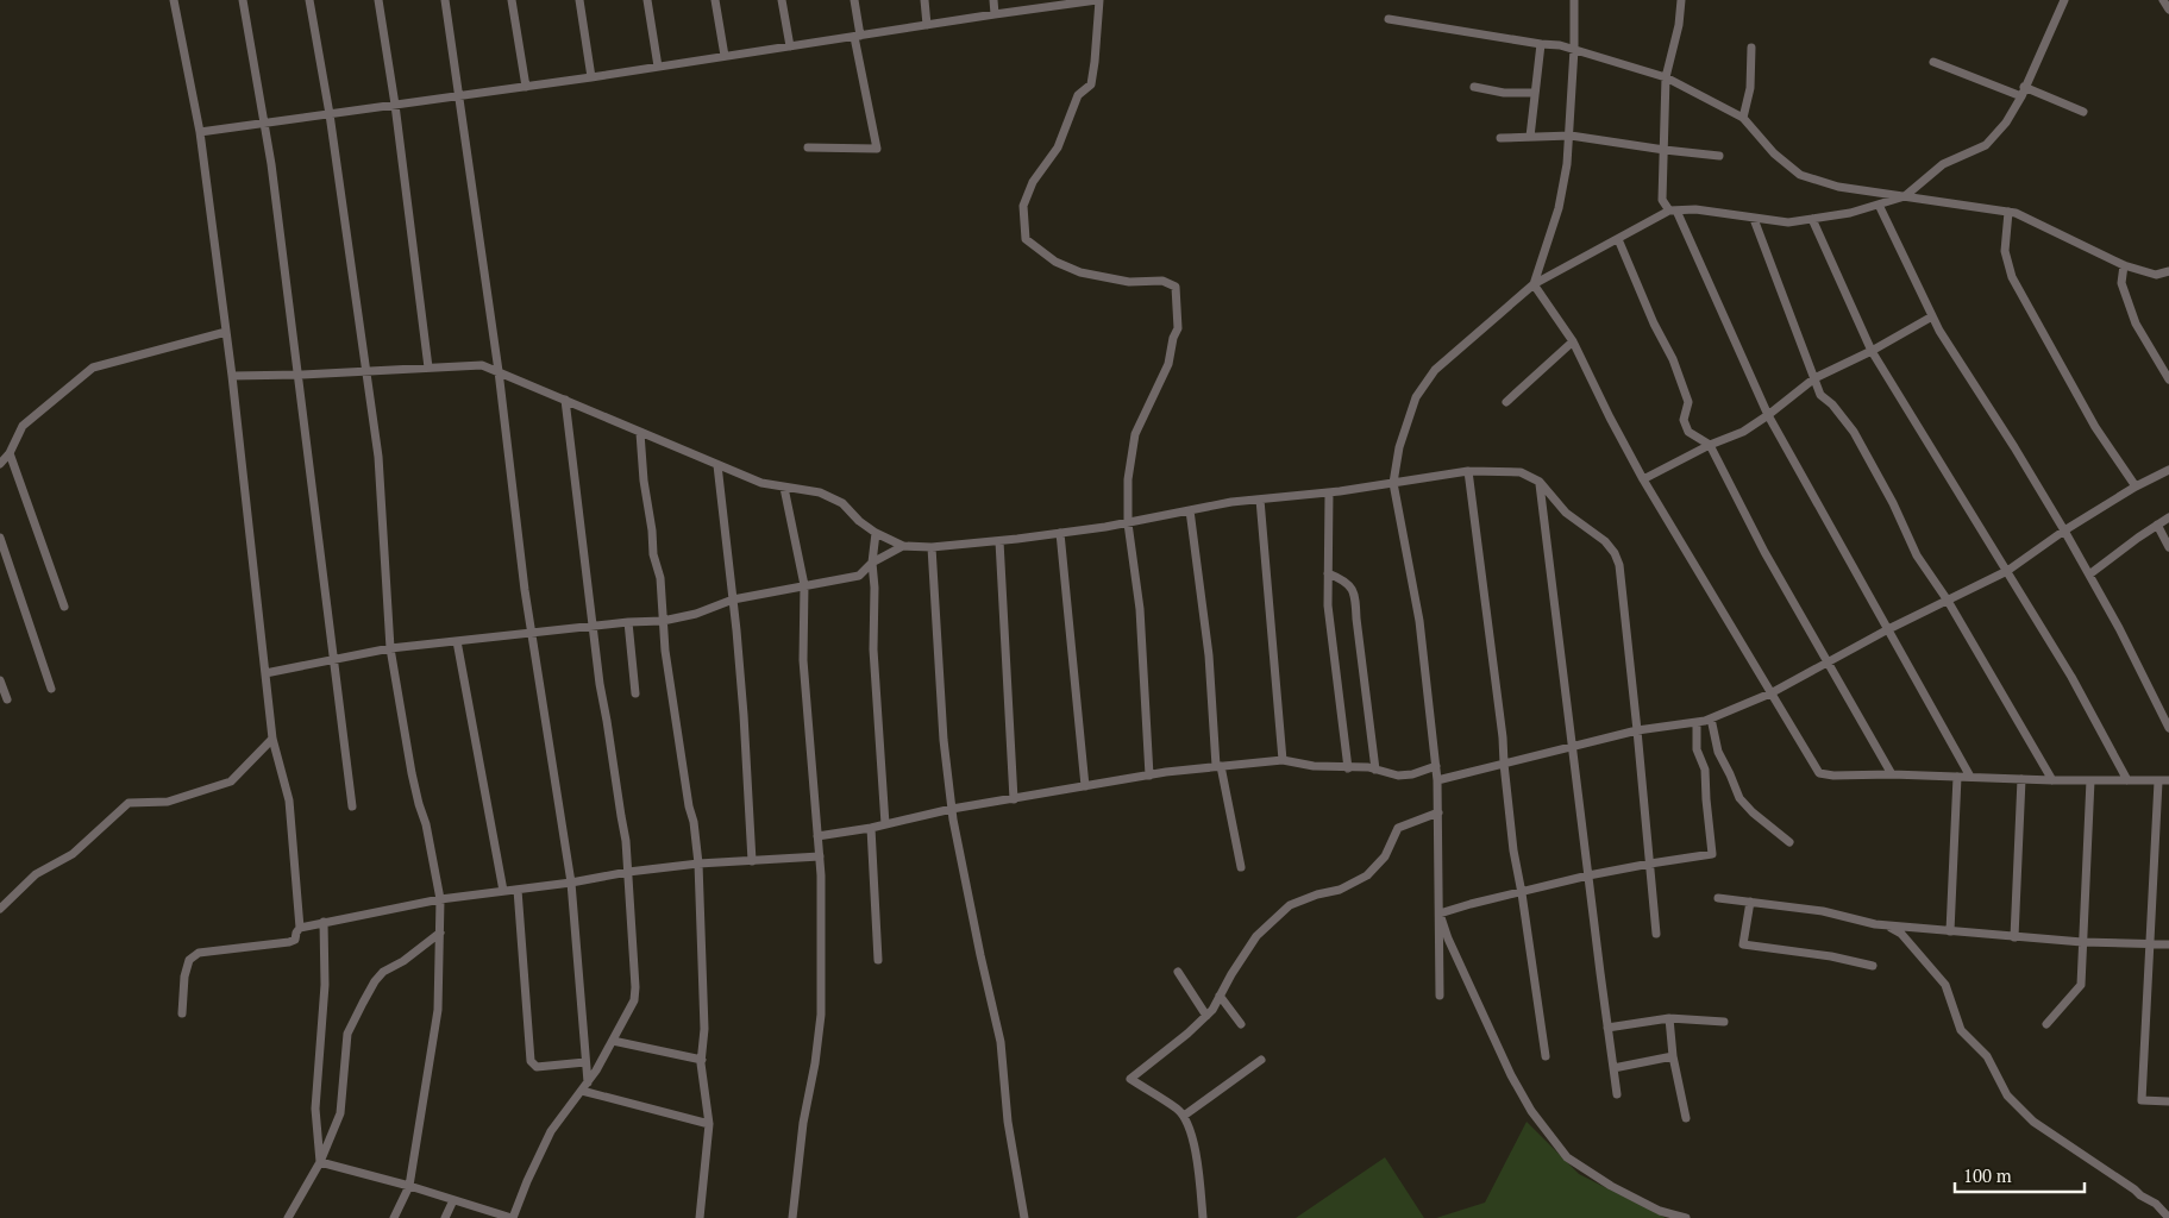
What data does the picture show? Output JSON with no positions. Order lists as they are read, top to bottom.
{
  "scale_bar": "100 m"
}
